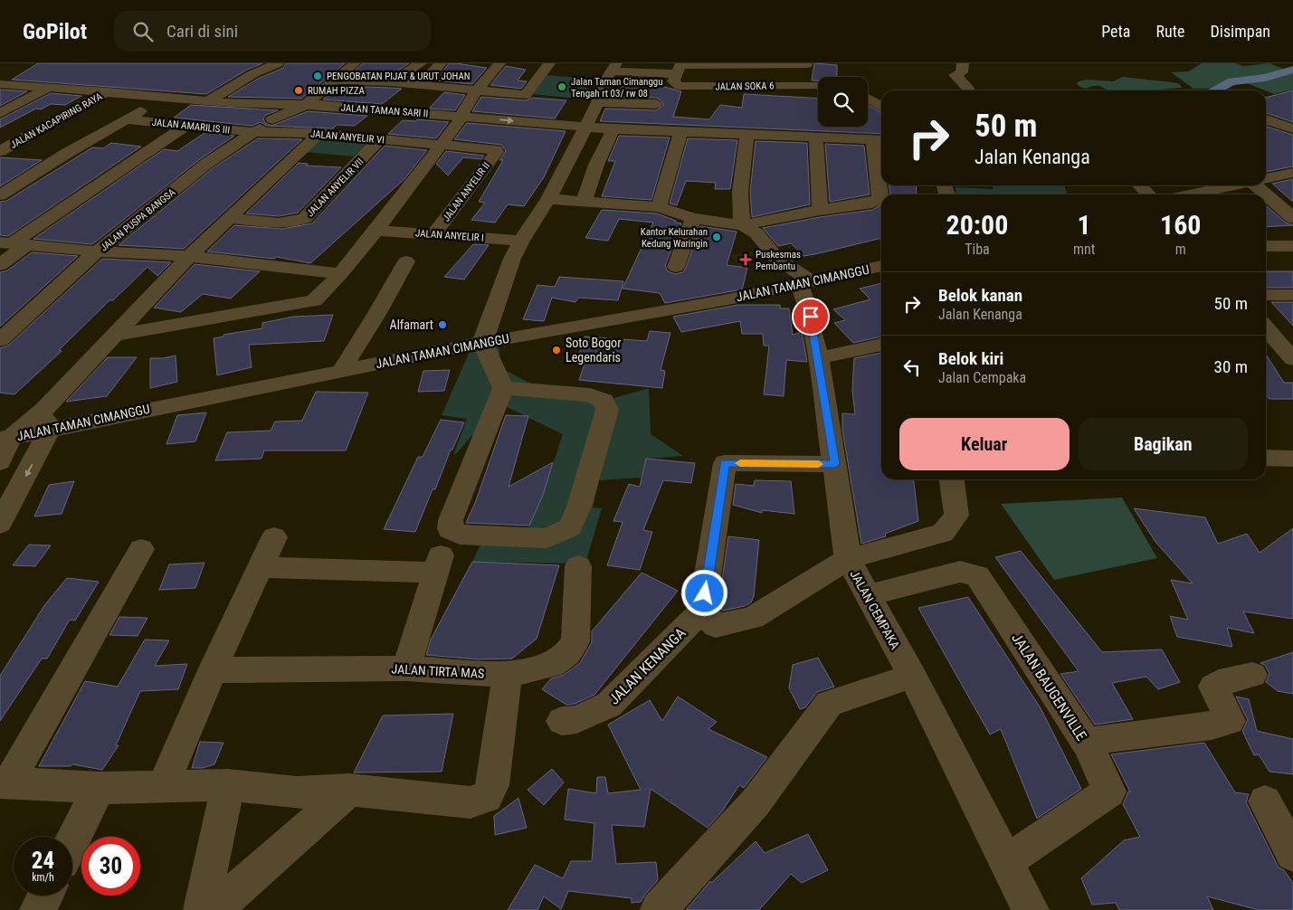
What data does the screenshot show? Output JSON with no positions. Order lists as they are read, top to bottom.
{
  "streets": {
    "street": [
      "JALAN SOKA 6",
      "JALAN TAMAN SARI II",
      "JALAN KACAPIRING RAYA",
      "JALAN AMARILIS III",
      "JALAN ANYELIR VI",
      "JALAN ANYELIR VII",
      "JALAN ANYELIR II",
      "JALAN PUSPA BANGSA",
      "JALAN ANYELIR I",
      "JALAN TAMAN CIMANGGU",
      "JALAN CEMPAKA",
      "JALAN KENANGA",
      "JALAN TIRTA MAS",
      "JALAN BAUGENVILLE"
    ]
  },
  "crossings": [
    ["JALAN AMARILIS III", "JALAN ANYELIR VI"],
    ["JALAN AMARILIS III", "JALAN PUSPA BANGSA"],
    ["JALAN ANYELIR VI", "JALAN ANYELIR VII"],
    ["JALAN ANYELIR VI", "JALAN ANYELIR II"],
    ["JALAN ANYELIR VI", "JALAN PUSPA BANGSA"],
    ["JALAN ANYELIR II", "JALAN ANYELIR I"],
    ["JALAN TAMAN CIMANGGU", "JALAN CEMPAKA"],
    ["JALAN CEMPAKA", "JALAN BAUGENVILLE"]
  ],
  "places": {
    "other": [
      "PENGOBATAN PIJAT & URUT JOHAN",
      "Jalan Taman Cimanggu Tengah rt 03/ rw 08",
      "RUMAH PIZZA",
      "Kantor Kelurahan Kedung Waringin",
      "Alfamart",
      "Soto Bogor Legendaris"
    ],
    "health": ["Puskesmas Pembantu"]
  },
  "page": {
    "header": "GoPilot",
    "search": "Cari di sini",
    "nav": ["Peta", "Rute", "Disimpan"],
    "turn": ["50 m", "Jalan Kenanga"],
    "eta": [
      "20:00",
      "Tiba",
      "1",
      "mnt",
      "160",
      "m"
    ],
    "list": [
      {
        "name": "Belok kanan",
        "note": "Jalan Kenanga",
        "value": "50 m"
      },
      {
        "name": "Belok kiri",
        "note": "Jalan Cempaka",
        "value": "30 m"
      }
    ],
    "buttons": ["Keluar", "Bagikan"],
    "speed": "24 km/h",
    "limit": "30"
  }
}
